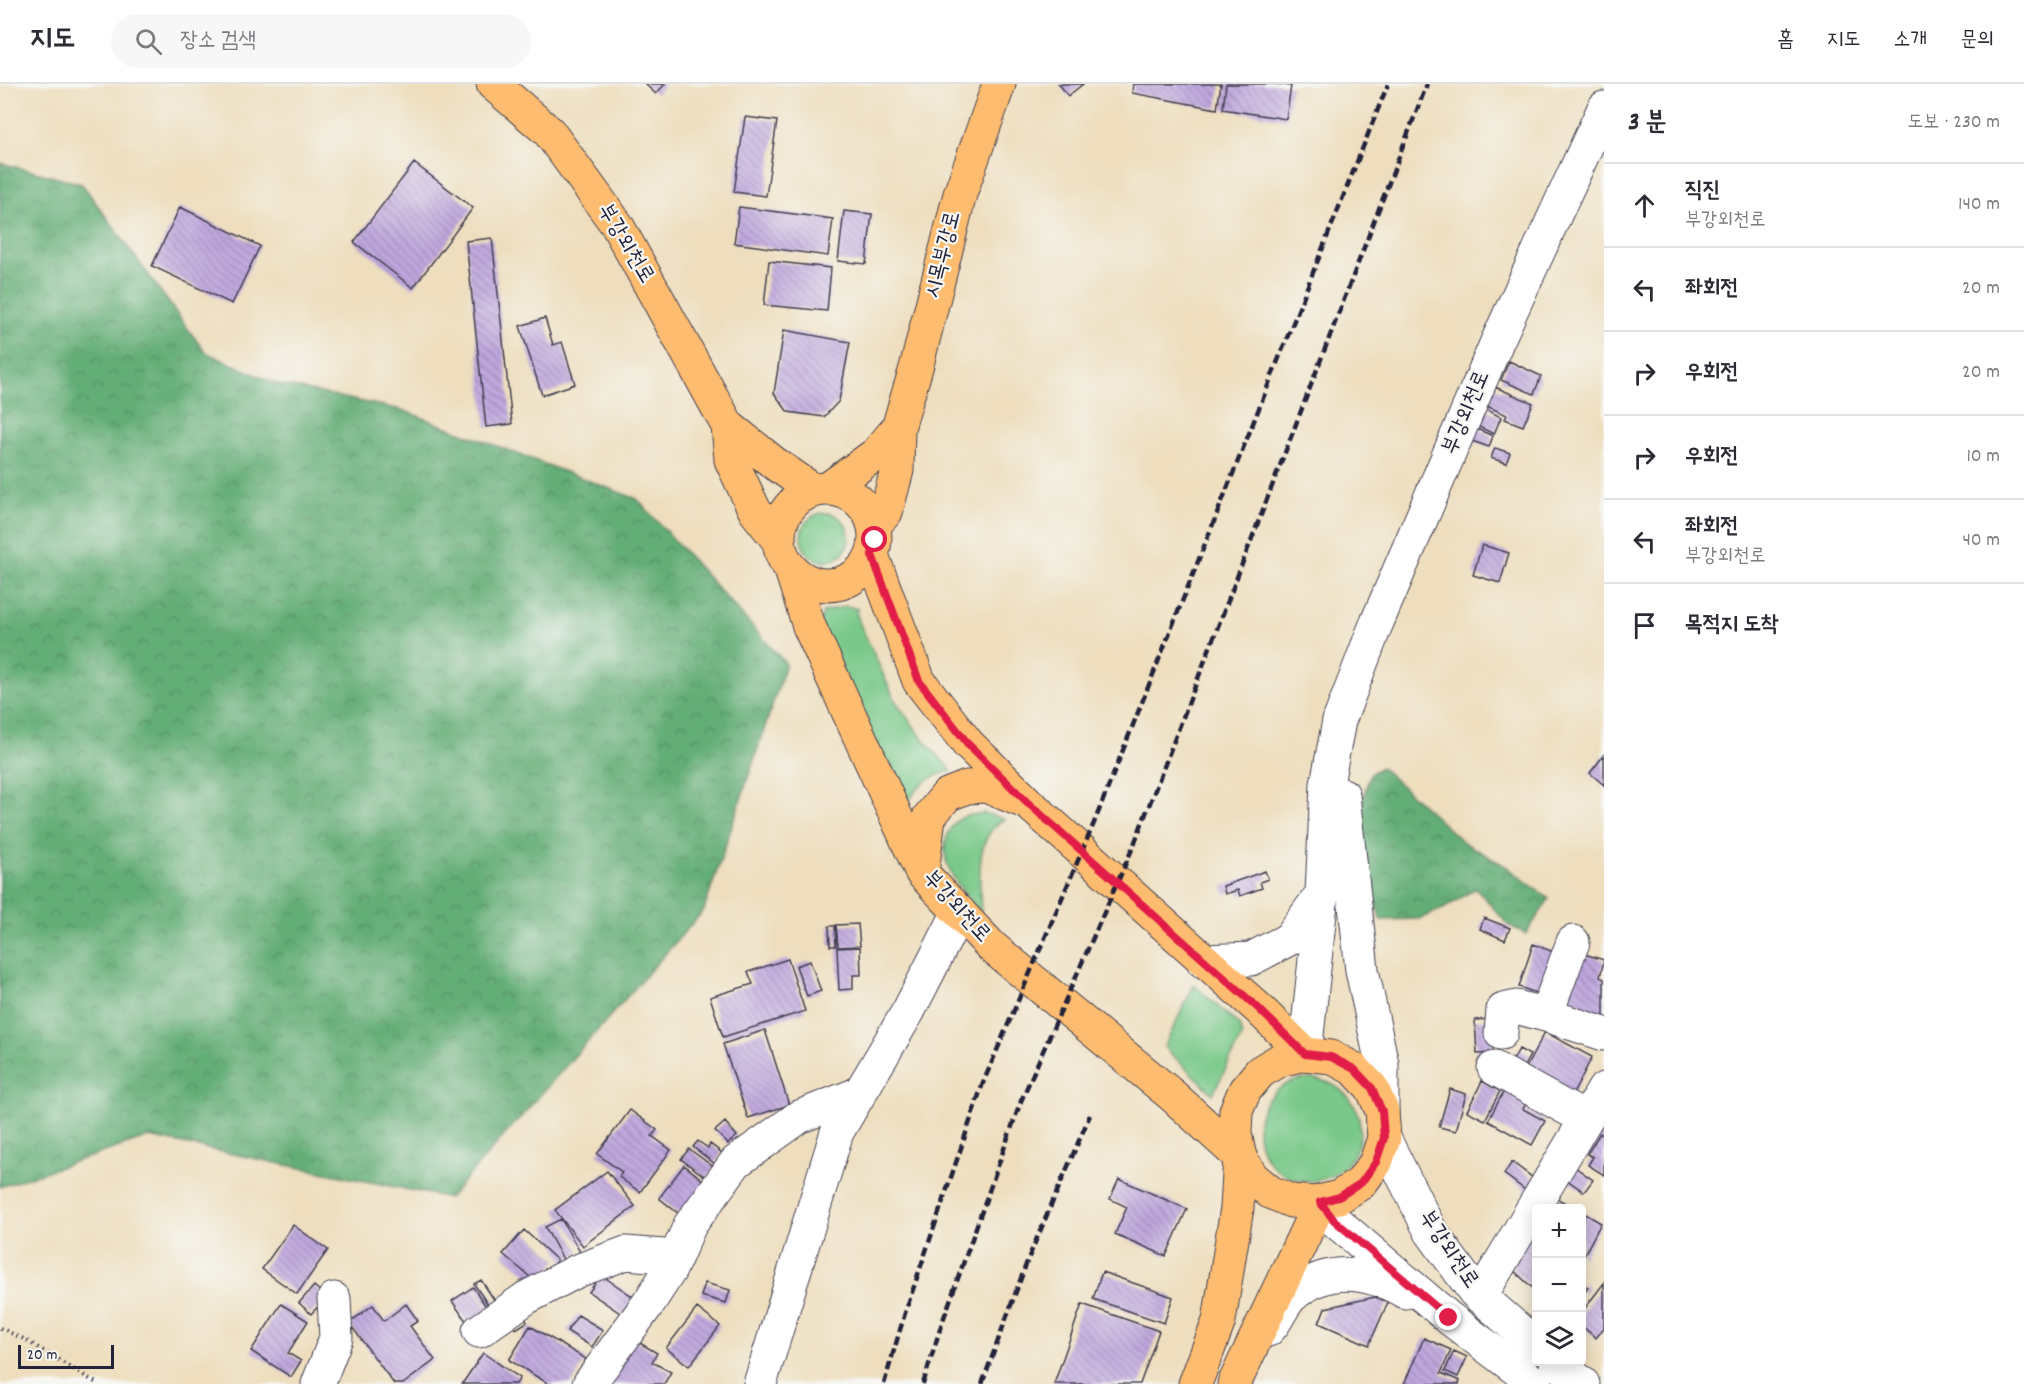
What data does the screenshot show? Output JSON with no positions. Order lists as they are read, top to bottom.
{
  "streets": {
    "main road": ["부강외천로", "시목부강로"]
  },
  "scale_bar": "20 m",
  "page": {
    "header": "지도",
    "search": "장소 검색",
    "nav": [
      "홈",
      "지도",
      "소개",
      "문의"
    ],
    "heading": ["3 분", "도보 · 230 m"],
    "list": [
      ["직진", "부강외천로", "140 m"],
      ["좌회전", "20 m"],
      ["우회전", "20 m"],
      ["우회전", "10 m"],
      ["좌회전", "부강외천로", "40 m"],
      "목적지 도착"
    ],
    "map_buttons": ["+", "−"],
    "scale": "20 m"
  }
}
